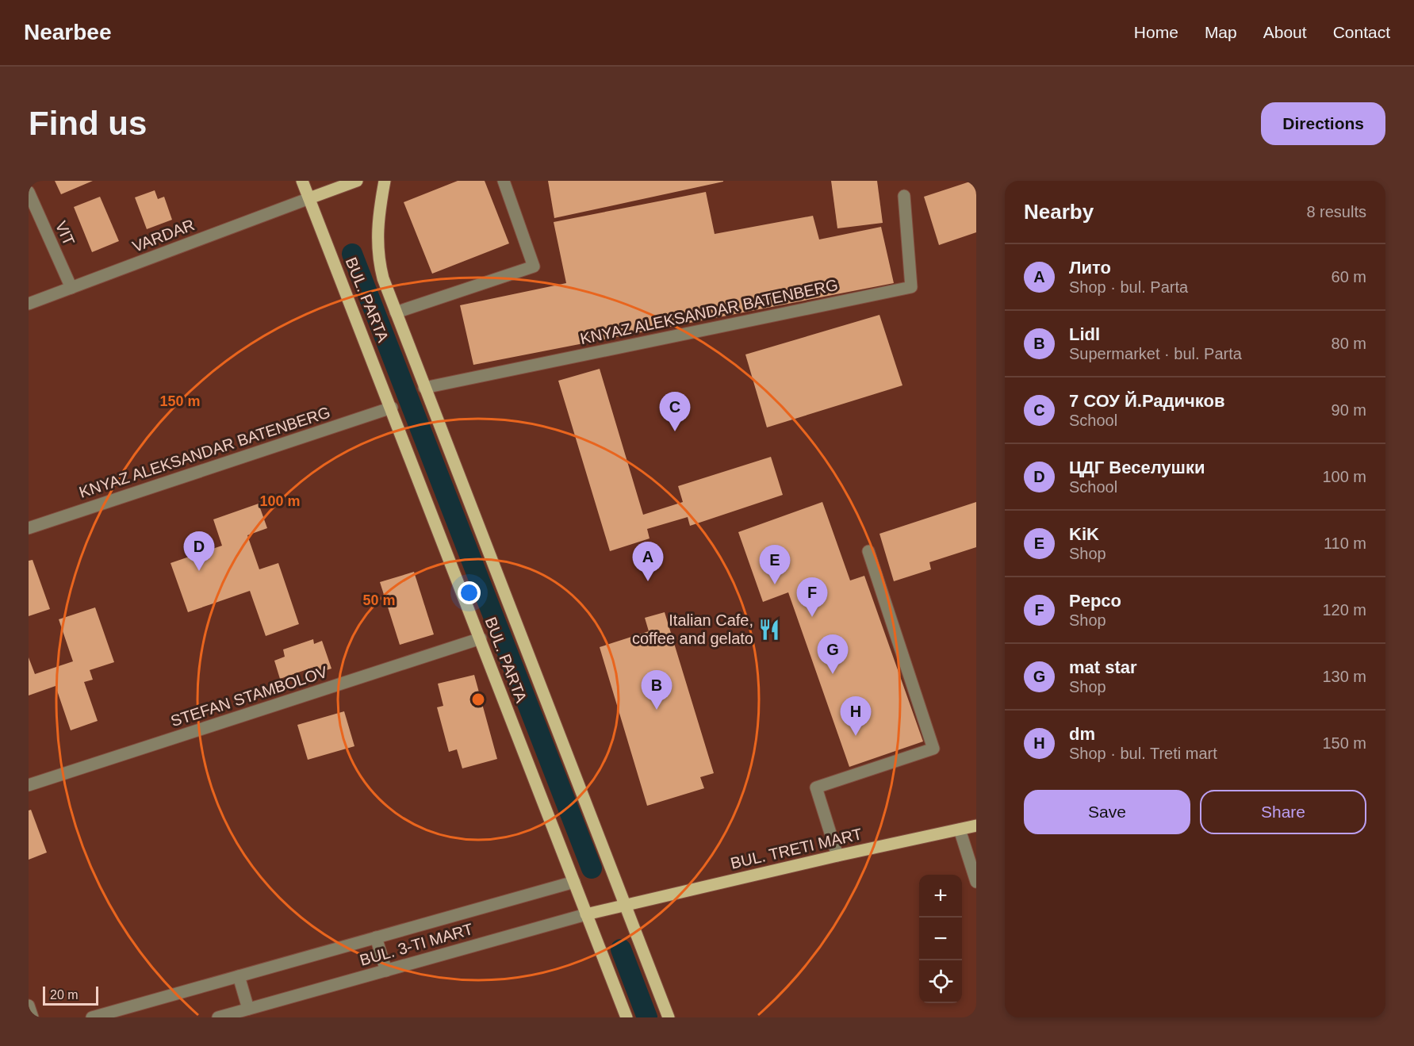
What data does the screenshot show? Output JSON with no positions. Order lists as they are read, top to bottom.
{
  "streets": {
    "main road": ["BUL. PARTA", "BUL. TRETI MART", "BUL. 3-TI MART"],
    "street": [
      "VIT",
      "VARDAR",
      "KNYAZ ALEKSANDAR BATENBERG",
      "STEFAN STAMBOLOV"
    ]
  },
  "crossings": [
    ["VIT", "VARDAR"],
    ["VARDAR", "BUL. PARTA"],
    ["BUL. PARTA", "KNYAZ ALEKSANDAR BATENBERG"],
    ["BUL. PARTA", "STEFAN STAMBOLOV"],
    ["BUL. PARTA", "BUL. TRETI MART"],
    ["BUL. PARTA", "BUL. 3-TI MART"],
    ["BUL. TRETI MART", "BUL. 3-TI MART"]
  ],
  "places": {
    "restaurant": ["Italian Cafe, coffee and gelato"]
  },
  "scale_bar": "20 m",
  "page": {
    "header": "Nearbee",
    "nav": [
      "Home",
      "Map",
      "About",
      "Contact"
    ],
    "buttons": [
      "Directions",
      ["Save", "Share"]
    ],
    "title": "Find us",
    "heading": ["Nearby", "8 results"],
    "list": [
      {
        "mark": "A",
        "name": "Лито",
        "note": "Shop · bul. Parta",
        "value": "60 m"
      },
      {
        "mark": "B",
        "name": "Lidl",
        "note": "Supermarket · bul. Parta",
        "value": "80 m"
      },
      {
        "mark": "C",
        "name": "7 СОУ Й.Радичков",
        "note": "School",
        "value": "90 m"
      },
      {
        "mark": "D",
        "name": "ЦДГ Веселушки",
        "note": "School",
        "value": "100 m"
      },
      {
        "mark": "E",
        "name": "KiK",
        "note": "Shop",
        "value": "110 m"
      },
      {
        "mark": "F",
        "name": "Pepco",
        "note": "Shop",
        "value": "120 m"
      },
      {
        "mark": "G",
        "name": "mat star",
        "note": "Shop",
        "value": "130 m"
      },
      {
        "mark": "H",
        "name": "dm",
        "note": "Shop · bul. Treti mart",
        "value": "150 m"
      }
    ],
    "pins": [
      "C",
      "D",
      "A",
      "E",
      "F",
      "G",
      "B",
      "H"
    ],
    "map_buttons": ["+", "−"],
    "scale": "20 m"
  },
  "rings": ["150 m", "100 m", "50 m"]
}
